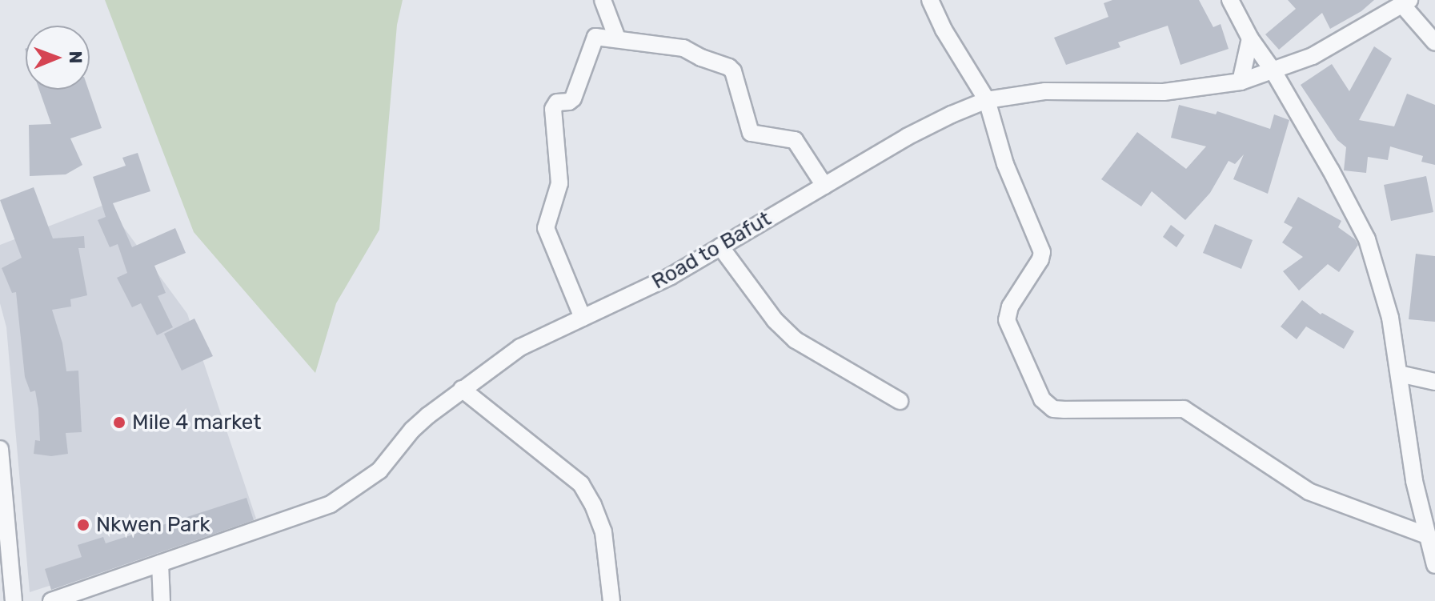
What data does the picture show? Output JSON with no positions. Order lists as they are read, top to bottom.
{
  "streets": {
    "street": ["Road to Bafut"]
  },
  "places": ["Mile 4 market", "Nkwen Park"],
  "north": "right"
}
